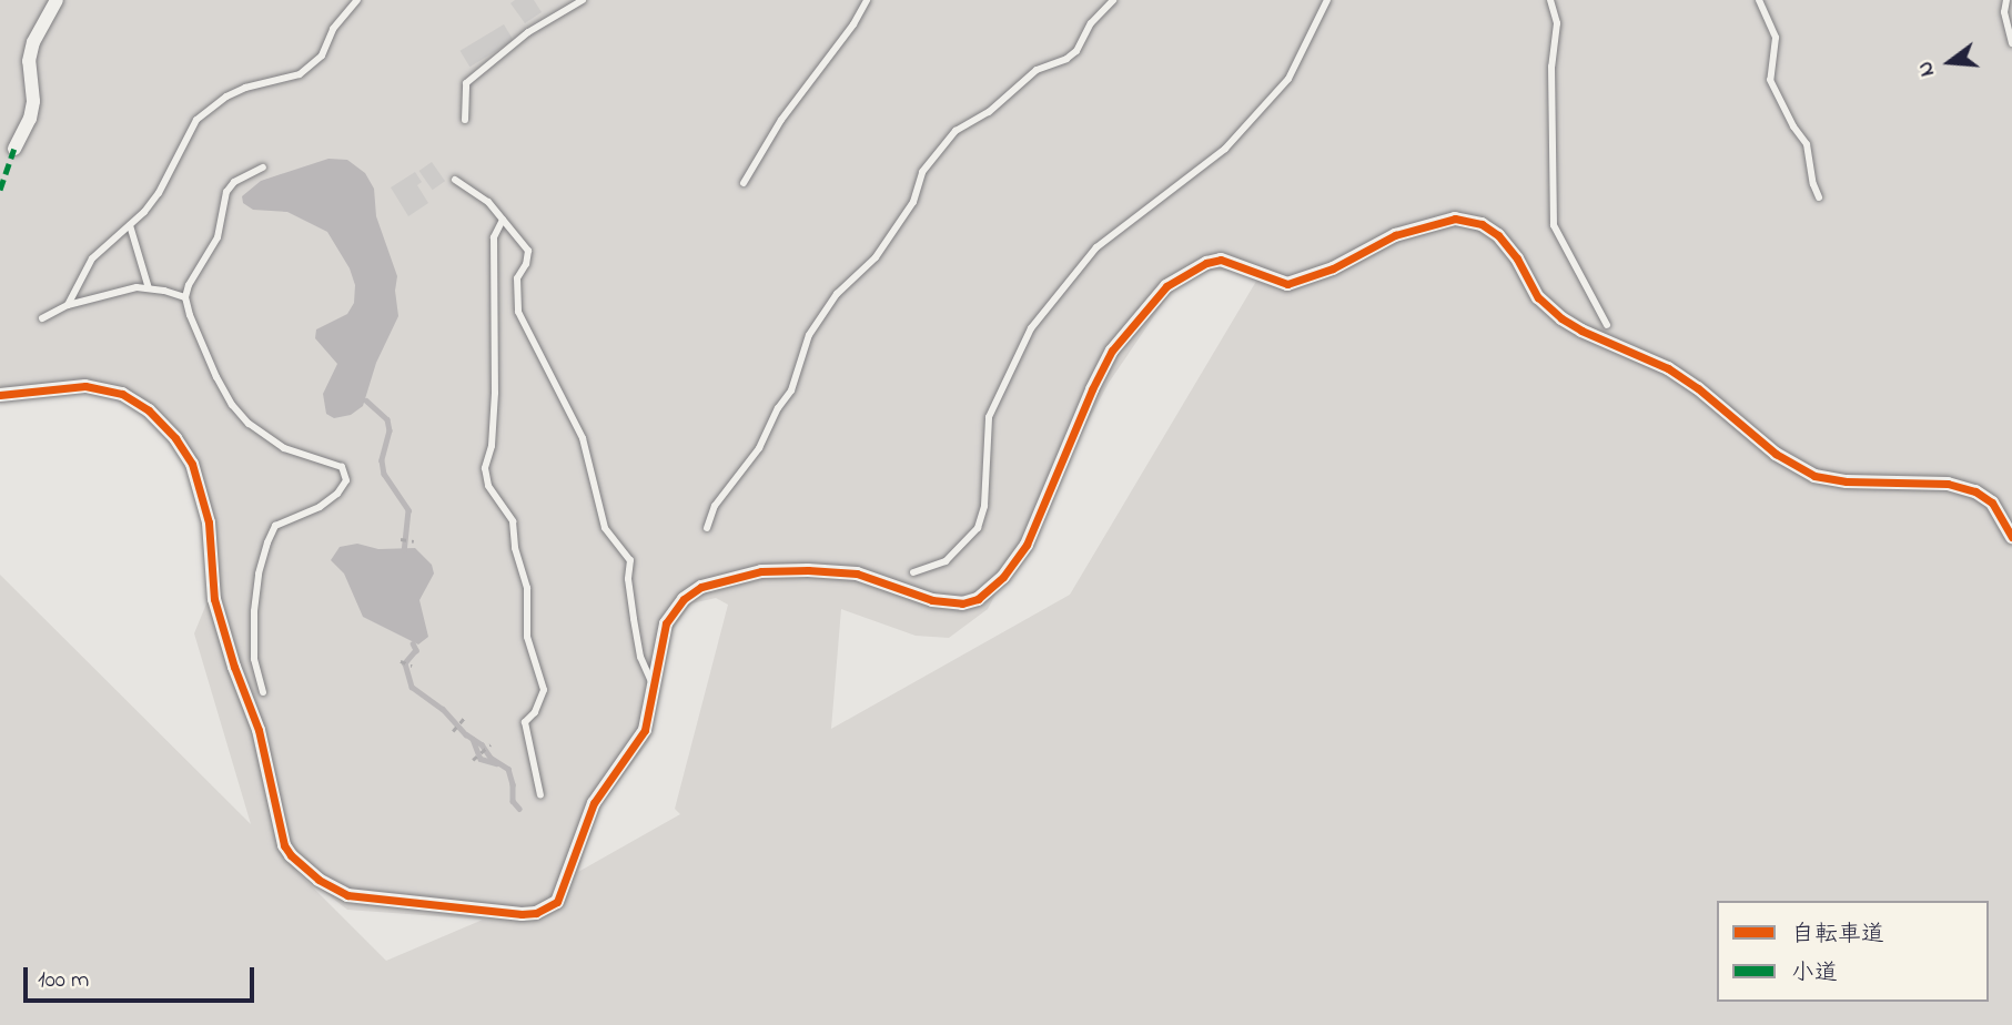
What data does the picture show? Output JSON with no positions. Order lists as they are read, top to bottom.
{
  "legend": ["自転車道", "小道"],
  "scale_bar": "100 m",
  "north": "left"
}
